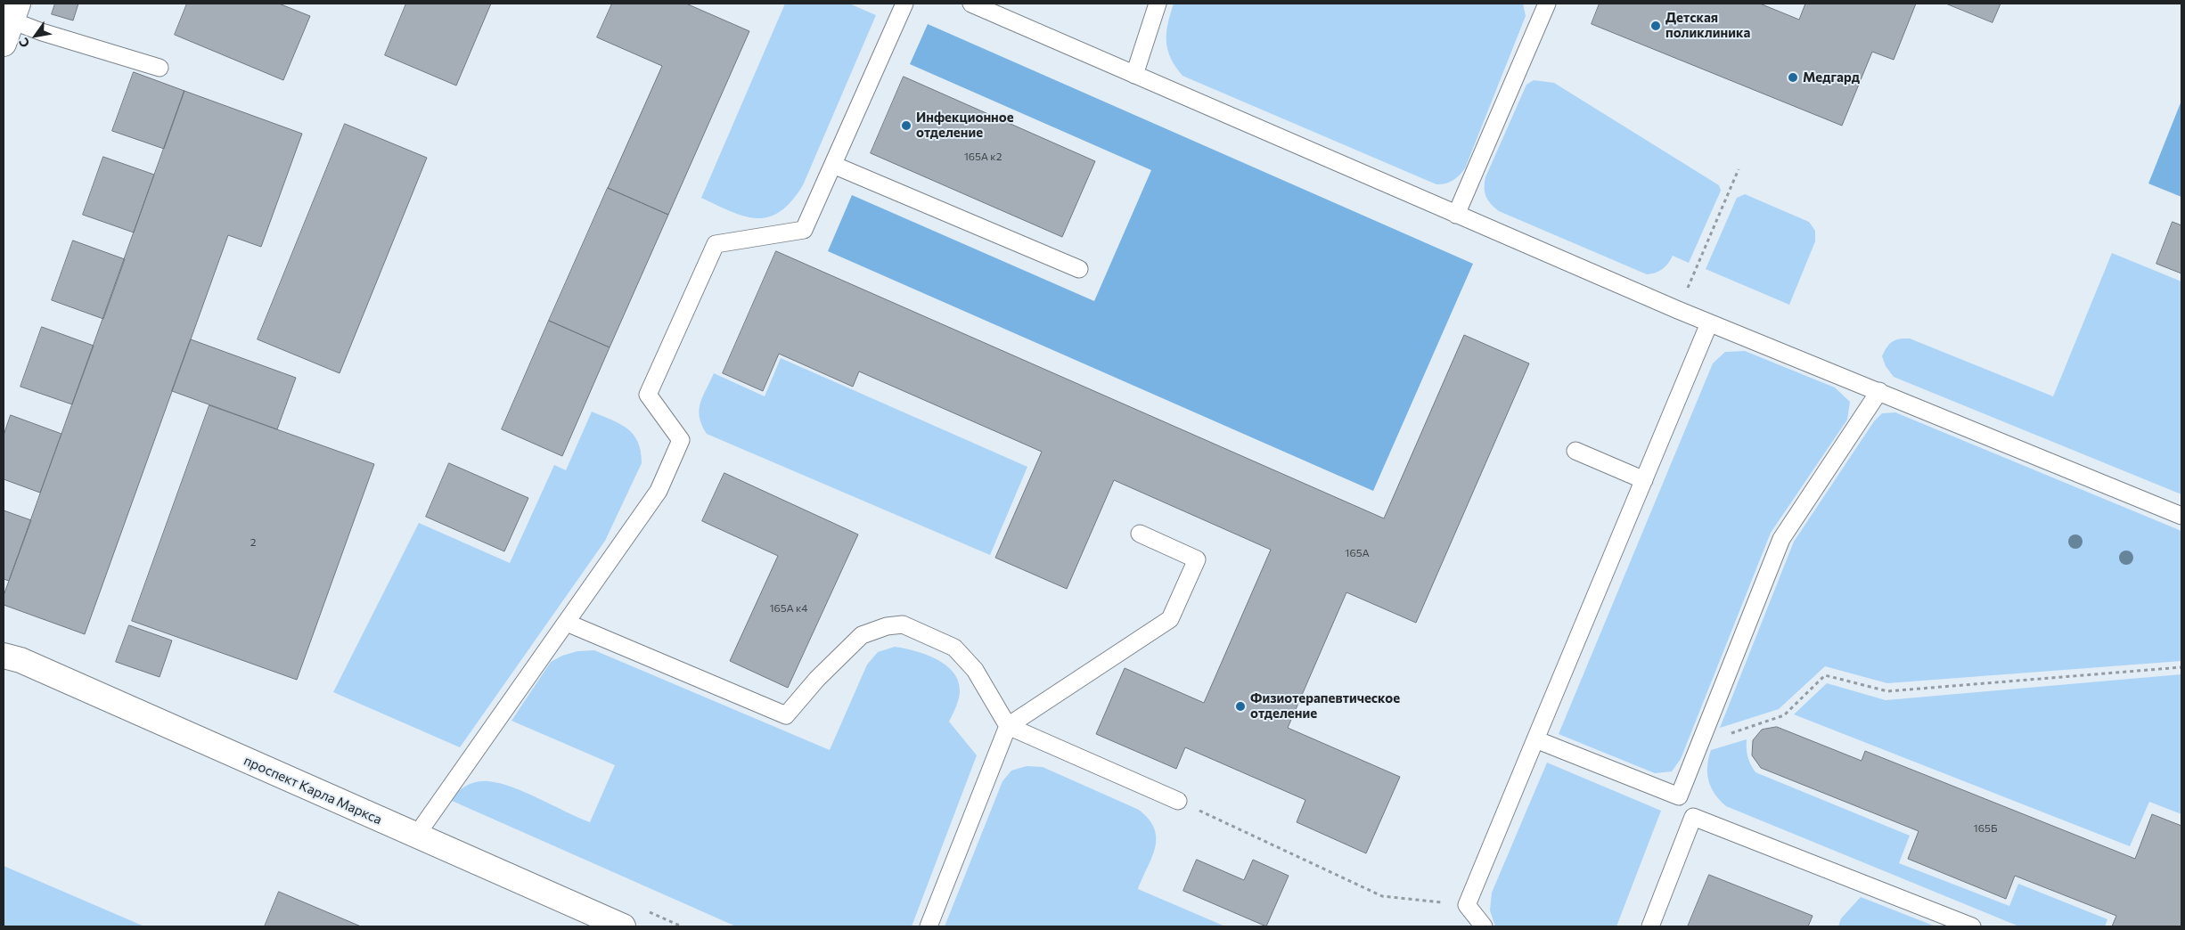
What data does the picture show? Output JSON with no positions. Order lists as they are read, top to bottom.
{
  "streets": {
    "street": ["проспект Карла Маркса"]
  },
  "places": [
    "Детская поликлиника",
    "Медгард",
    "Инфекционное отделение",
    "Физиотерапевтическое отделение"
  ],
  "house_numbers": [
    "165А к2",
    "2",
    "165А",
    "165А к4",
    "165Б"
  ],
  "north": "bottom left"
}
